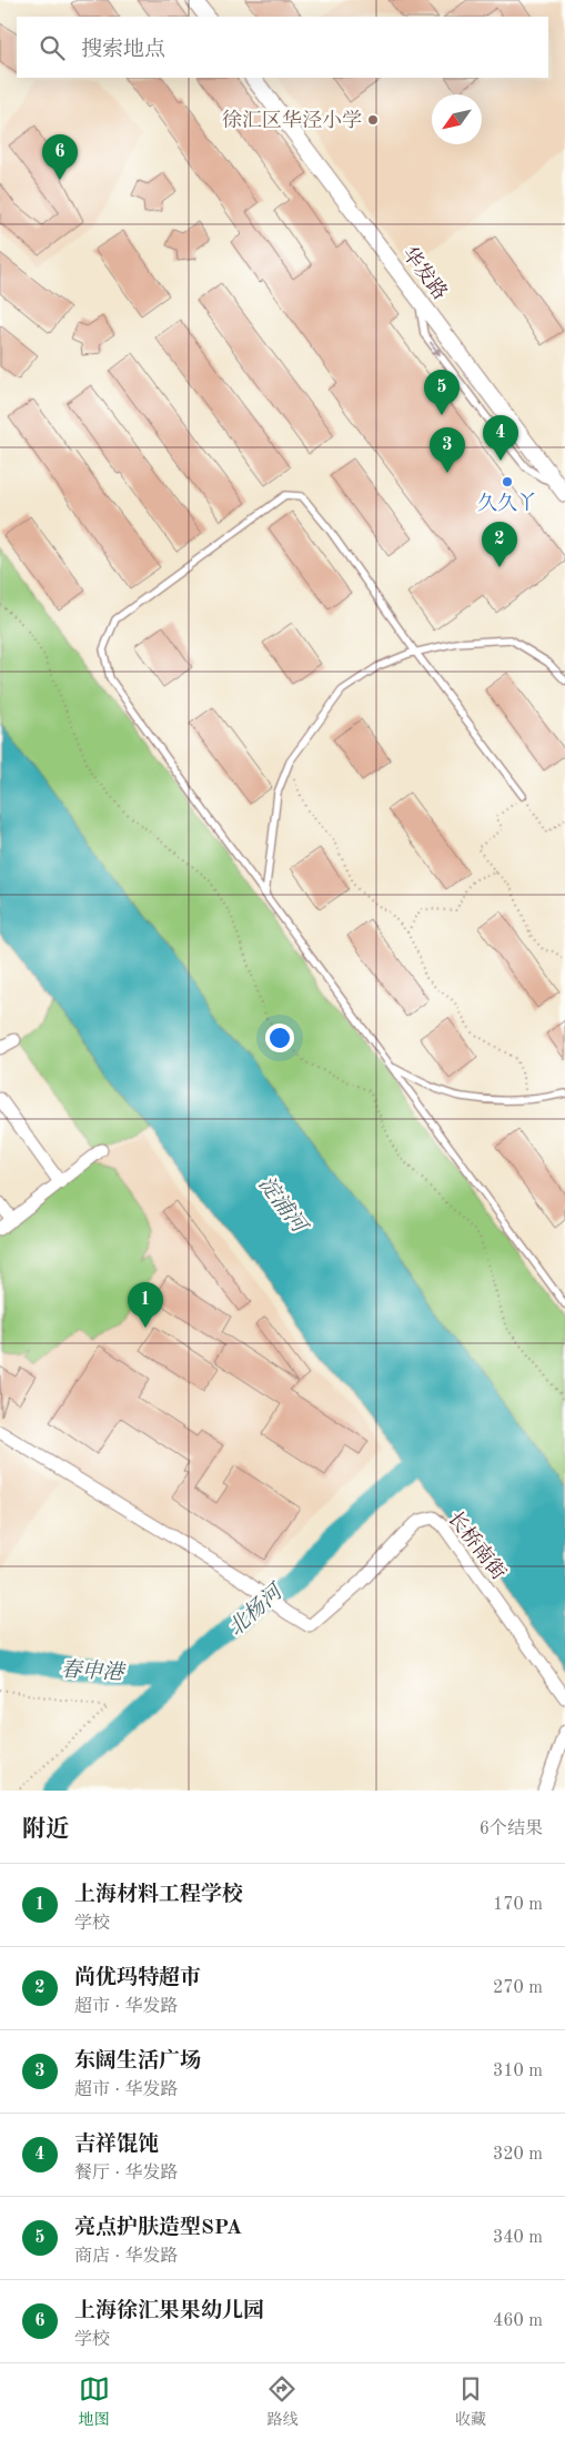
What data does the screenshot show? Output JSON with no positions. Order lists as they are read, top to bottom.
{
  "streets": {
    "street": ["华发路", "长桥南街"]
  },
  "water": ["淀浦河", "北杨河", "春申港"],
  "places": ["徐汇区华泾小学", "久久丫"],
  "north": "bottom left",
  "page": {
    "search": "搜索地点",
    "pins": [
      "6",
      "5",
      "4",
      "3",
      "2",
      "1"
    ],
    "heading": ["附近", "6个结果"],
    "list": [
      {
        "mark": "1",
        "name": "上海材料工程学校",
        "note": "学校",
        "value": "170 m"
      },
      {
        "mark": "2",
        "name": "尚优玛特超市",
        "note": "超市 · 华发路",
        "value": "270 m"
      },
      {
        "mark": "3",
        "name": "东阔生活广场",
        "note": "超市 · 华发路",
        "value": "310 m"
      },
      {
        "mark": "4",
        "name": "吉祥馄饨",
        "note": "餐厅 · 华发路",
        "value": "320 m"
      },
      {
        "mark": "5",
        "name": "亮点护肤造型SPA",
        "note": "商店 · 华发路",
        "value": "340 m"
      },
      {
        "mark": "6",
        "name": "上海徐汇果果幼儿园",
        "note": "学校",
        "value": "460 m"
      }
    ],
    "nav": ["地图", "路线", "收藏"]
  }
}
